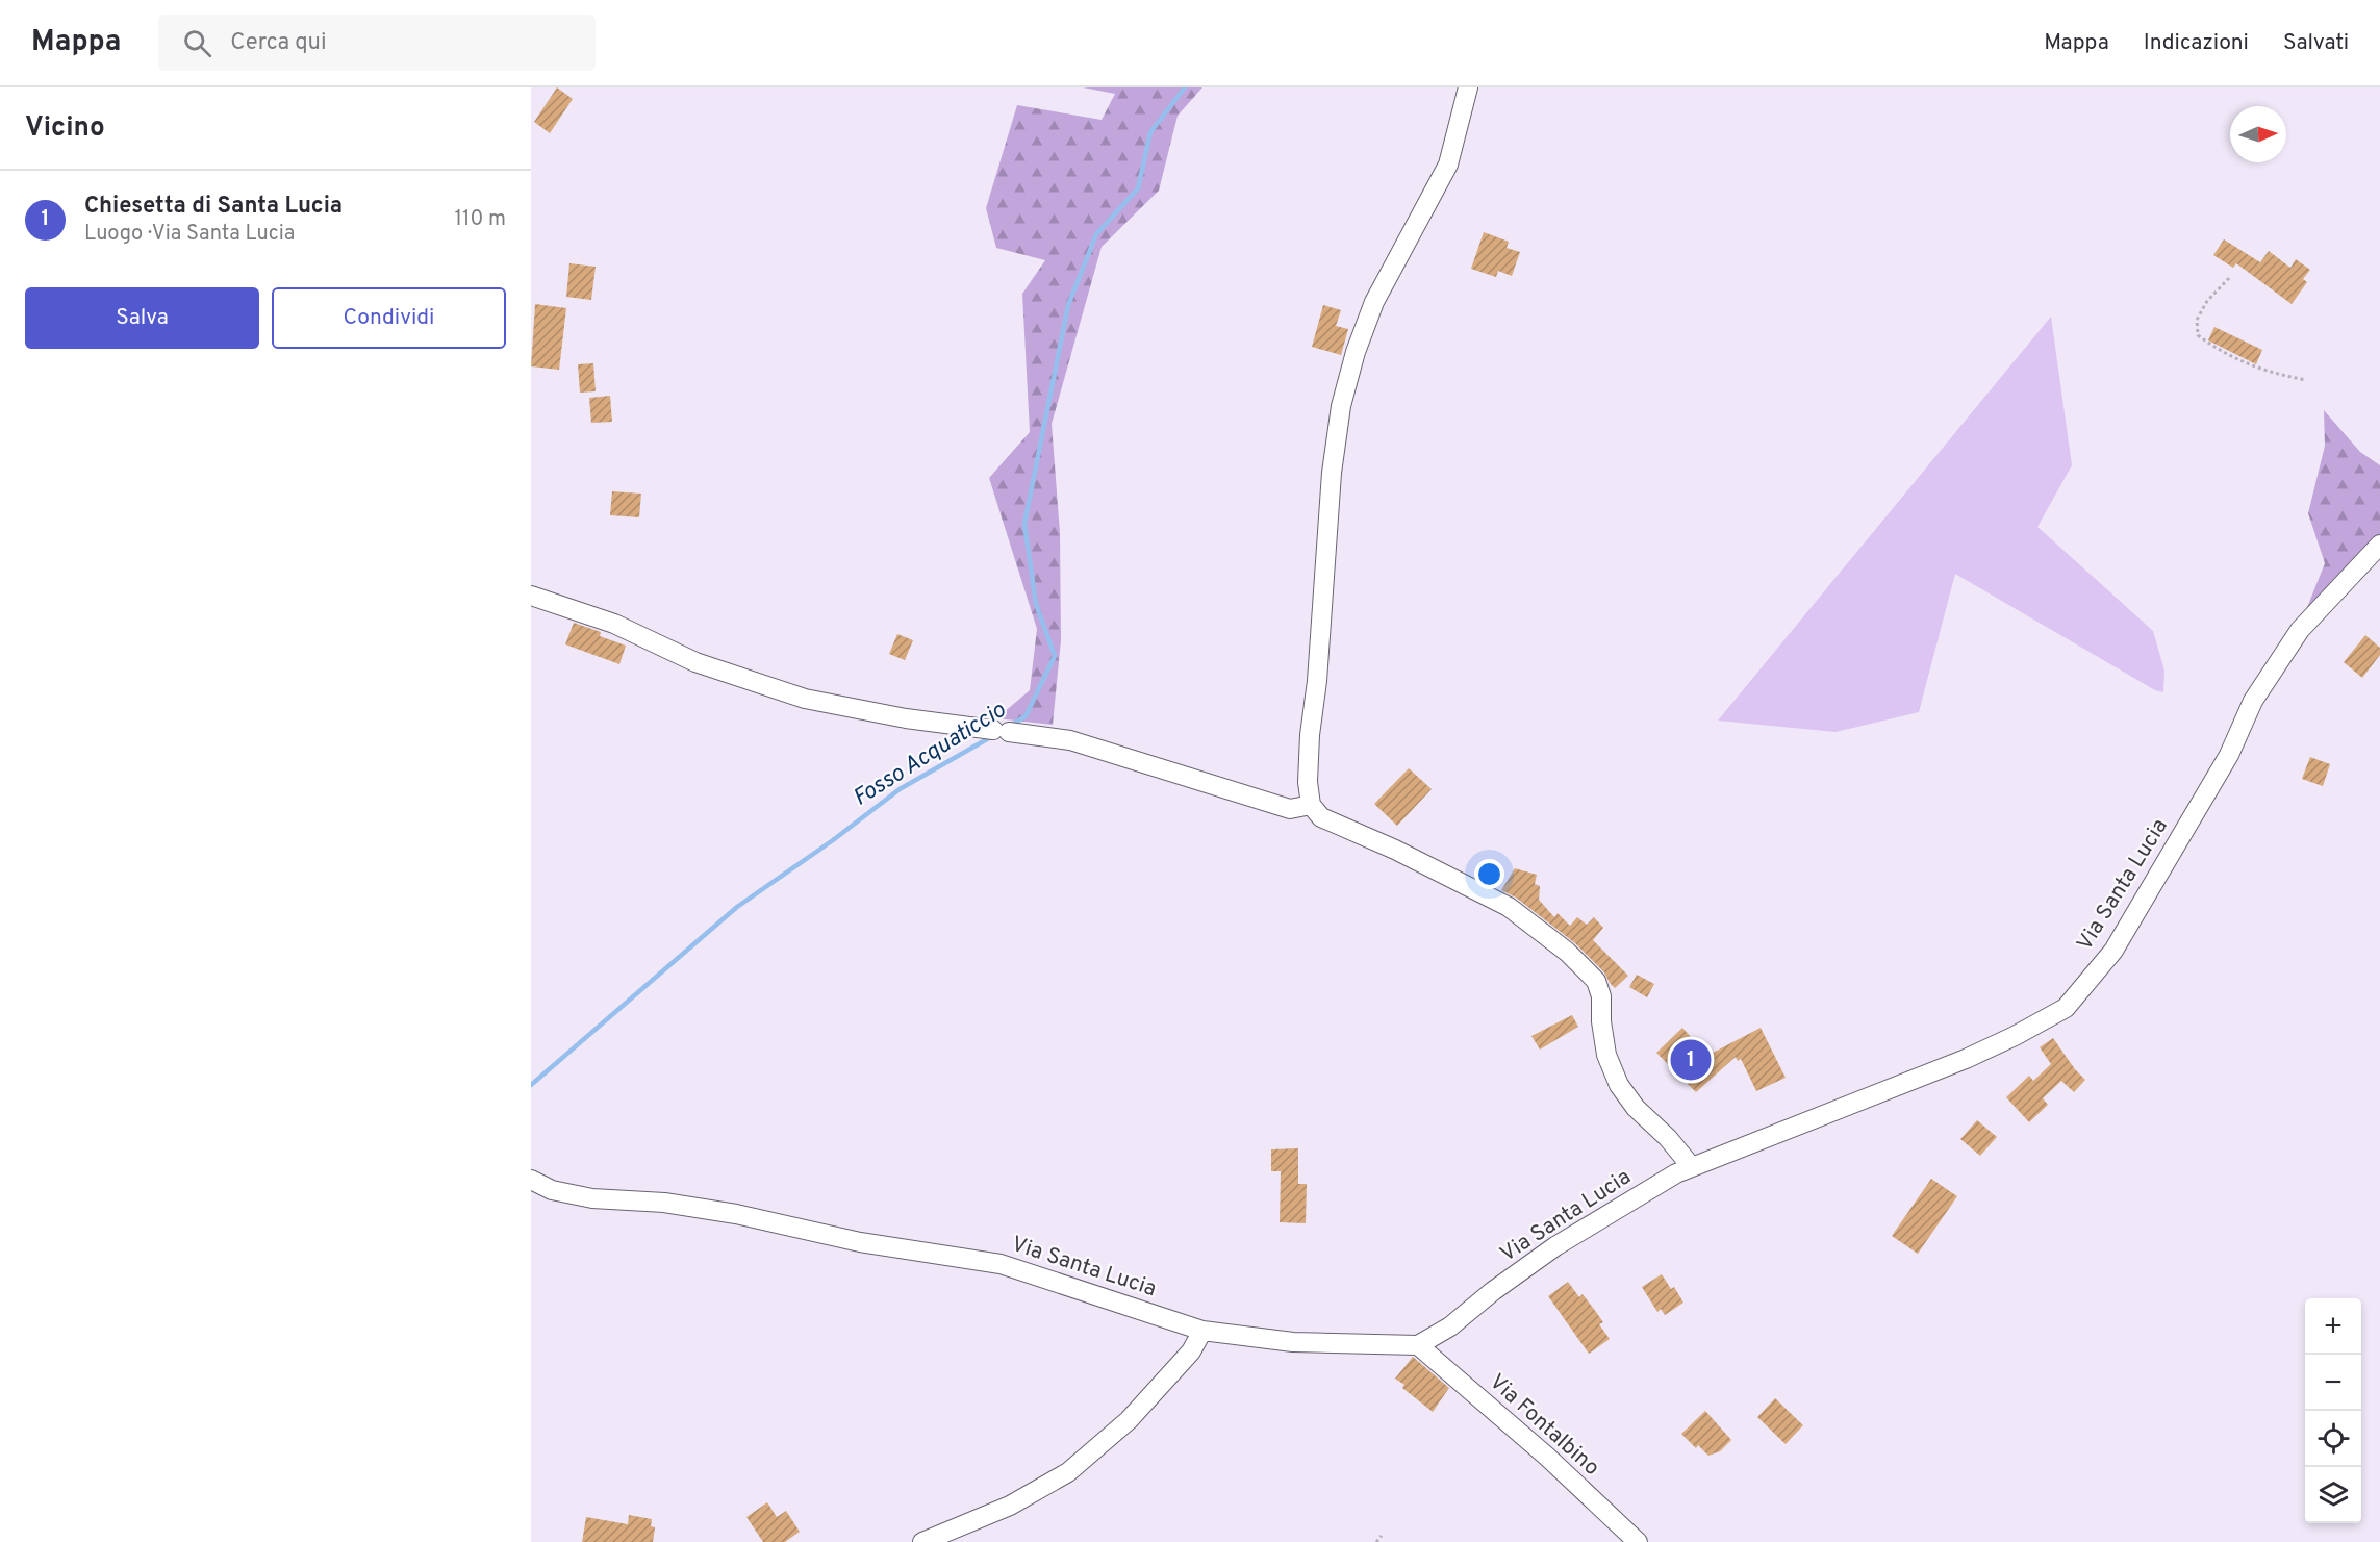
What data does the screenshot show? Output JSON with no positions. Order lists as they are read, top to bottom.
{
  "streets": {
    "street": ["Via Santa Lucia", "Via Fontalbino"]
  },
  "crossings": [
    ["Via Santa Lucia", "Via Fontalbino"]
  ],
  "water": ["Fosso Acquaticcio"],
  "north": "right",
  "page": {
    "header": "Mappa",
    "search": "Cerca qui",
    "nav": ["Mappa", "Indicazioni", "Salvati"],
    "heading": "Vicino",
    "list": [
      {
        "mark": "1",
        "name": "Chiesetta di Santa Lucia",
        "note": "Luogo · Via Santa Lucia",
        "value": "110 m"
      }
    ],
    "buttons": ["Salva", "Condividi"],
    "pins": "1",
    "map_buttons": ["+", "−"]
  }
}
